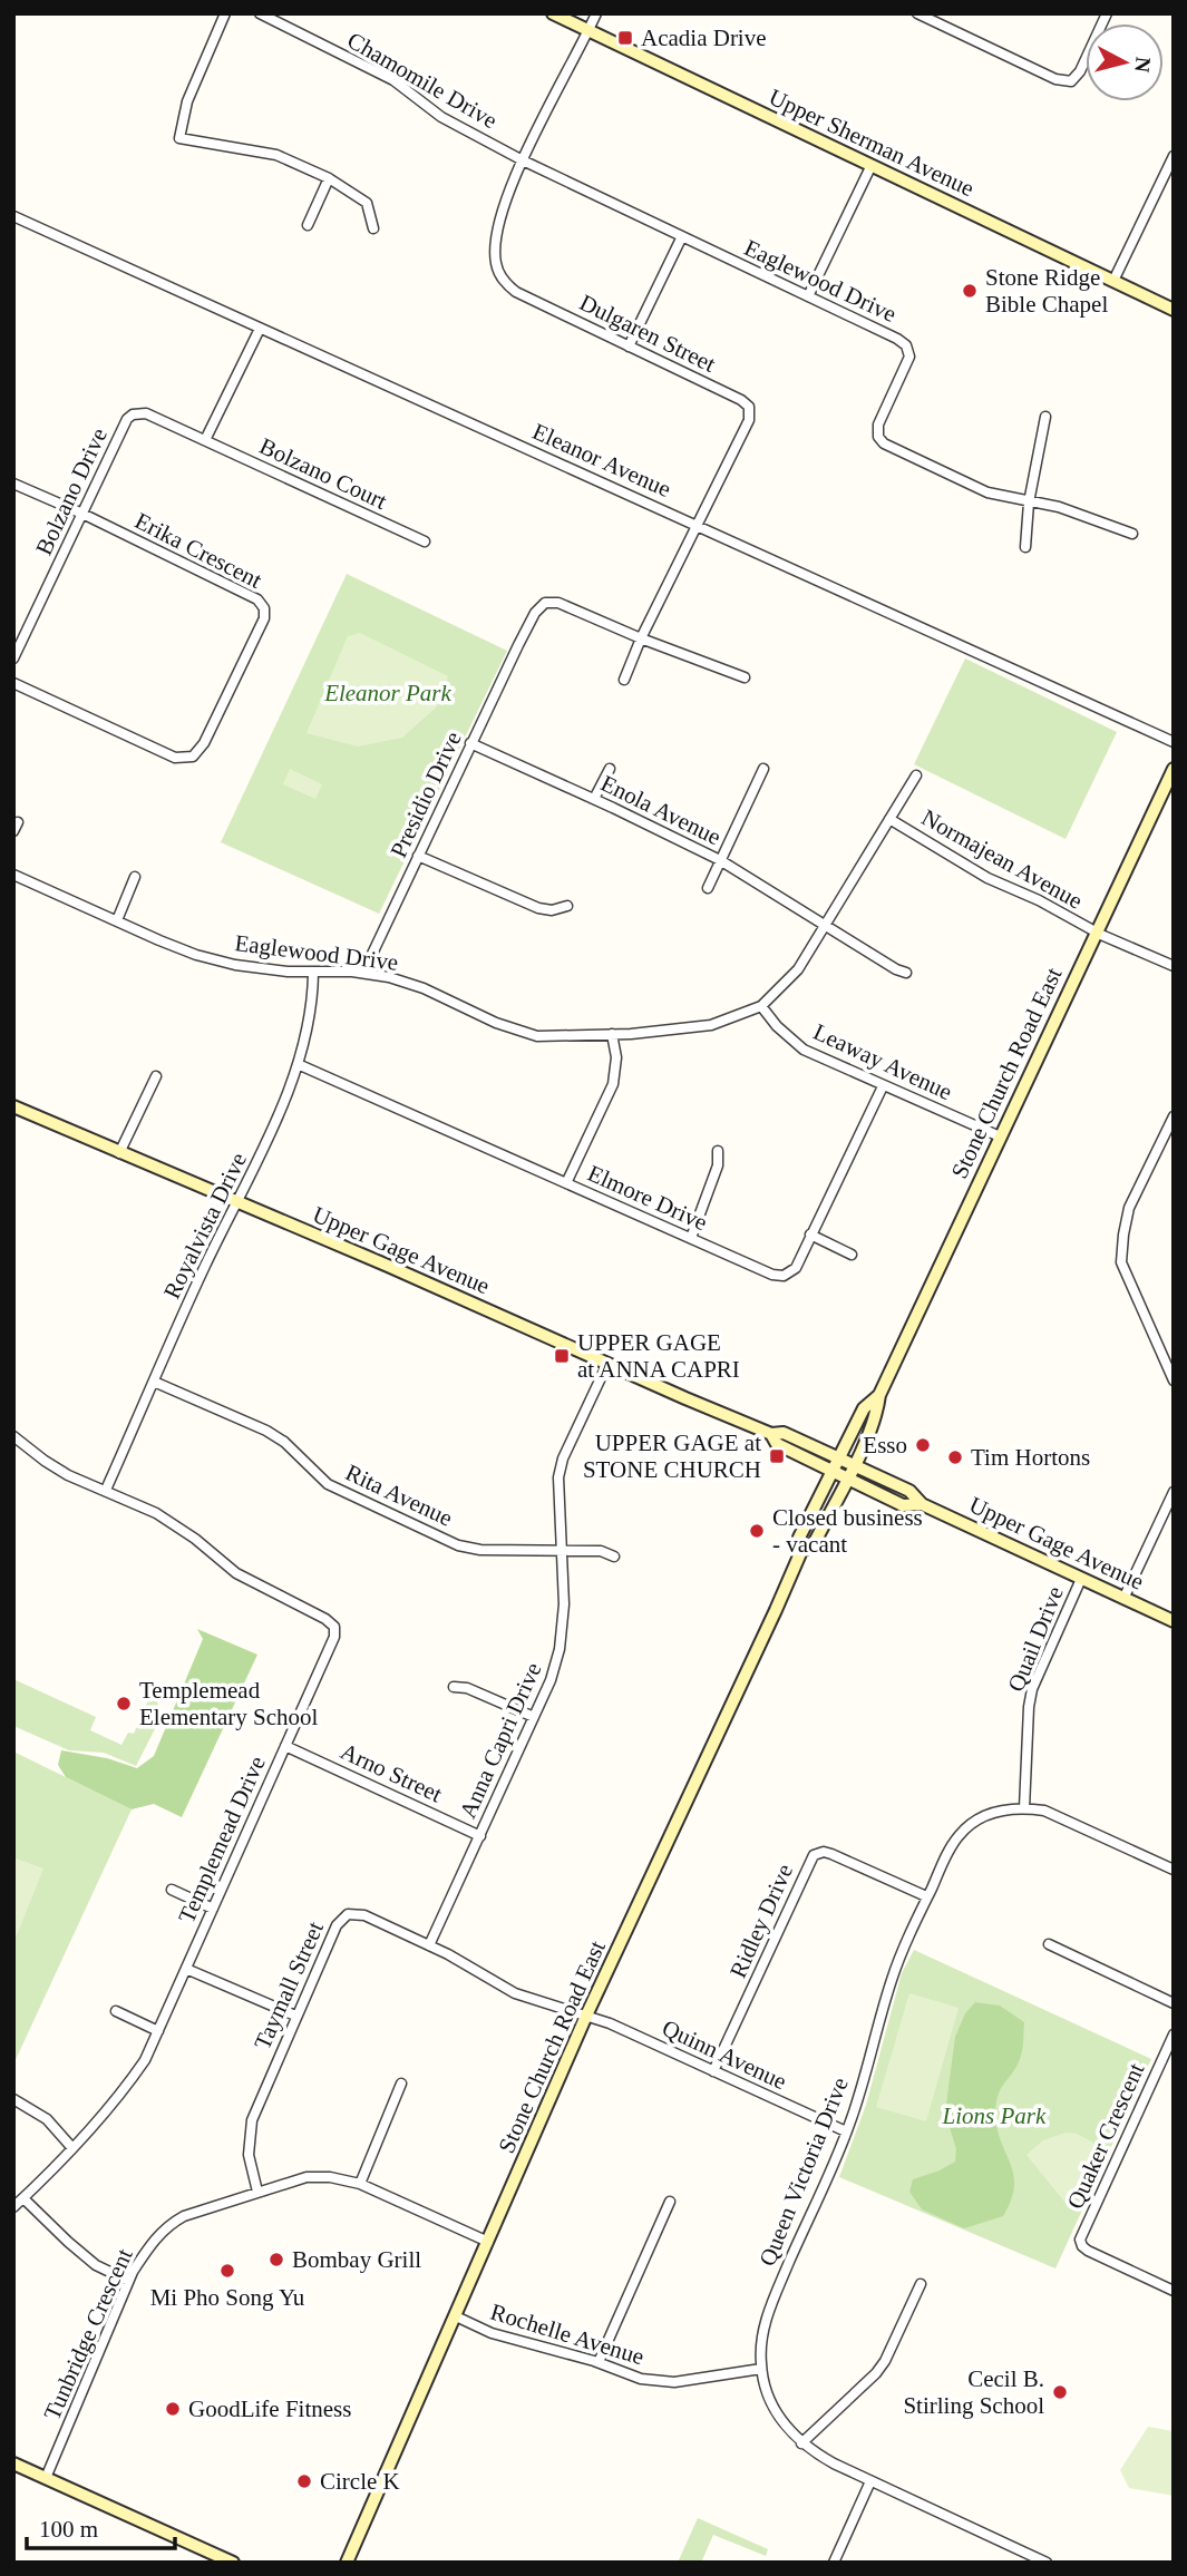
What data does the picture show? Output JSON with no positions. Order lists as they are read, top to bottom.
{
  "streets": {
    "main road": ["Upper Sherman Avenue", "Stone Church Road East", "Upper Gage Avenue"],
    "street": [
      "Chamomile Drive",
      "Eaglewood Drive",
      "Dulgaren Street",
      "Eleanor Avenue",
      "Bolzano Court",
      "Bolzano Drive",
      "Erika Crescent",
      "Presidio Drive",
      "Enola Avenue",
      "Normajean Avenue",
      "Leaway Avenue",
      "Elmore Drive",
      "Royalvista Drive",
      "Rita Avenue",
      "Quail Drive",
      "Anna Capri Drive",
      "Arno Street",
      "Templemead Drive",
      "Ridley Drive",
      "Taymall Street",
      "Quinn Avenue",
      "Quaker Crescent",
      "Queen Victoria Drive",
      "Tunbridge Crescent",
      "Rochelle Avenue"
    ]
  },
  "crossings": [
    ["Chamomile Drive", "Eaglewood Drive"],
    ["Chamomile Drive", "Dulgaren Street"],
    ["Upper Sherman Avenue", "Dulgaren Street"],
    ["Eaglewood Drive", "Dulgaren Street"],
    ["Eaglewood Drive", "Presidio Drive"],
    ["Eaglewood Drive", "Enola Avenue"],
    ["Eaglewood Drive", "Normajean Avenue"],
    ["Eaglewood Drive", "Leaway Avenue"],
    ["Eaglewood Drive", "Royalvista Drive"],
    ["Dulgaren Street", "Eleanor Avenue"],
    ["Dulgaren Street", "Presidio Drive"],
    ["Bolzano Court", "Bolzano Drive"],
    ["Bolzano Drive", "Erika Crescent"],
    ["Presidio Drive", "Enola Avenue"],
    ["Normajean Avenue", "Stone Church Road East"],
    ["Leaway Avenue", "Stone Church Road East"],
    ["Leaway Avenue", "Elmore Drive"],
    ["Stone Church Road East", "Upper Gage Avenue"],
    ["Stone Church Road East", "Taymall Street"],
    ["Stone Church Road East", "Quinn Avenue"],
    ["Stone Church Road East", "Tunbridge Crescent"],
    ["Stone Church Road East", "Rochelle Avenue"],
    ["Elmore Drive", "Royalvista Drive"],
    ["Royalvista Drive", "Upper Gage Avenue"],
    ["Royalvista Drive", "Rita Avenue"],
    ["Royalvista Drive", "Templemead Drive"],
    ["Upper Gage Avenue", "Quail Drive"],
    ["Upper Gage Avenue", "Anna Capri Drive"],
    ["Rita Avenue", "Anna Capri Drive"],
    ["Quail Drive", "Queen Victoria Drive"],
    ["Anna Capri Drive", "Arno Street"],
    ["Anna Capri Drive", "Taymall Street"],
    ["Arno Street", "Templemead Drive"],
    ["Ridley Drive", "Quinn Avenue"],
    ["Ridley Drive", "Queen Victoria Drive"],
    ["Taymall Street", "Quinn Avenue"],
    ["Taymall Street", "Tunbridge Crescent"],
    ["Quinn Avenue", "Queen Victoria Drive"],
    ["Queen Victoria Drive", "Rochelle Avenue"]
  ],
  "parks": ["Eleanor Park", "Lions Park"],
  "places": {
    "transit": ["Acadia Drive", "UPPER GAGE at ANNA CAPRI", "UPPER GAGE at STONE CHURCH"],
    "other": [
      "Stone Ridge Bible Chapel",
      "Esso",
      "Tim Hortons",
      "Closed business - vacant",
      "Templemead Elementary School",
      "Bombay Grill",
      "Mi Pho Song Yu",
      "Cecil B. Stirling School",
      "GoodLife Fitness",
      "Circle K"
    ]
  },
  "scale_bar": "100 m",
  "north": "right"
}
